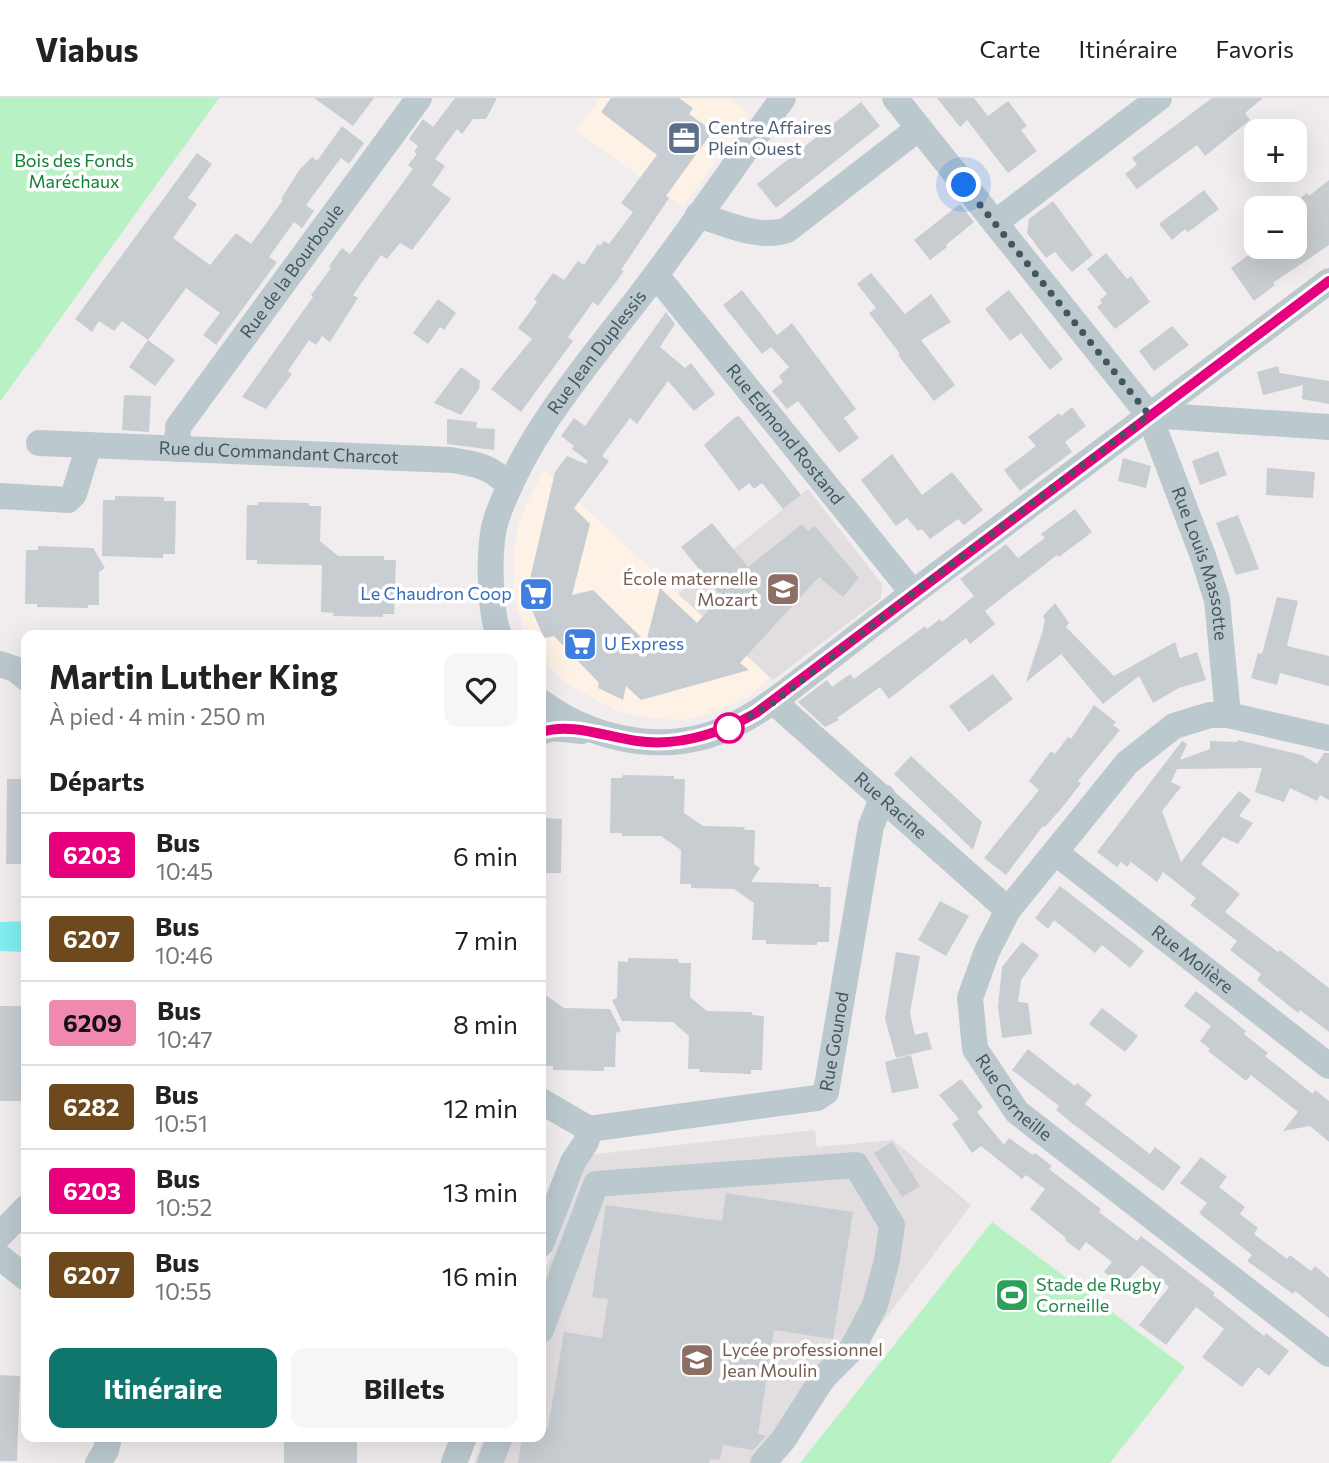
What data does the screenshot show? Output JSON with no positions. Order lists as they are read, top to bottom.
{
  "streets": {
    "street": [
      "Rue de la Bourboule",
      "Rue Jean Duplessis",
      "Rue Edmond Rostand",
      "Rue du Commandant Charcot",
      "Rue Louis Massotte",
      "Rue Racine",
      "Rue Molière",
      "Rue Gounod",
      "Rue Corneille"
    ]
  },
  "crossings": [
    ["Rue de la Bourboule", "Rue du Commandant Charcot"],
    ["Rue Jean Duplessis", "Rue Edmond Rostand"],
    ["Rue Jean Duplessis", "Rue du Commandant Charcot"],
    ["Rue Louis Massotte", "Rue Corneille"],
    ["Rue Racine", "Rue Gounod"],
    ["Rue Racine", "Rue Corneille"],
    ["Rue Molière", "Rue Corneille"]
  ],
  "parks": ["Bois des Fonds Maréchaux"],
  "places": {
    "office": ["Centre Affaires Plein Ouest"],
    "school or university": ["École maternelle Mozart", "Lycée professionnel Jean Moulin"],
    "supermarket": ["Le Chaudron Coop", "U Express"],
    "sports": ["Stade de Rugby Corneille"]
  },
  "lines": ["bus line 6203"],
  "page": {
    "header": "Viabus",
    "nav": ["Carte", "Itinéraire", "Favoris"],
    "map_buttons": ["+", "−"],
    "heading": [
      ["Martin Luther King", "À pied · 4 min · 250 m"],
      "Départs"
    ],
    "list": [
      {
        "mark": "6203",
        "name": "Bus",
        "note": "10:45",
        "value": "6 min"
      },
      {
        "mark": "6207",
        "name": "Bus",
        "note": "10:46",
        "value": "7 min"
      },
      {
        "mark": "6209",
        "name": "Bus",
        "note": "10:47",
        "value": "8 min"
      },
      {
        "mark": "6282",
        "name": "Bus",
        "note": "10:51",
        "value": "12 min"
      },
      {
        "mark": "6203",
        "name": "Bus",
        "note": "10:52",
        "value": "13 min"
      },
      {
        "mark": "6207",
        "name": "Bus",
        "note": "10:55",
        "value": "16 min"
      }
    ],
    "buttons": ["Itinéraire", "Billets"]
  }
}
